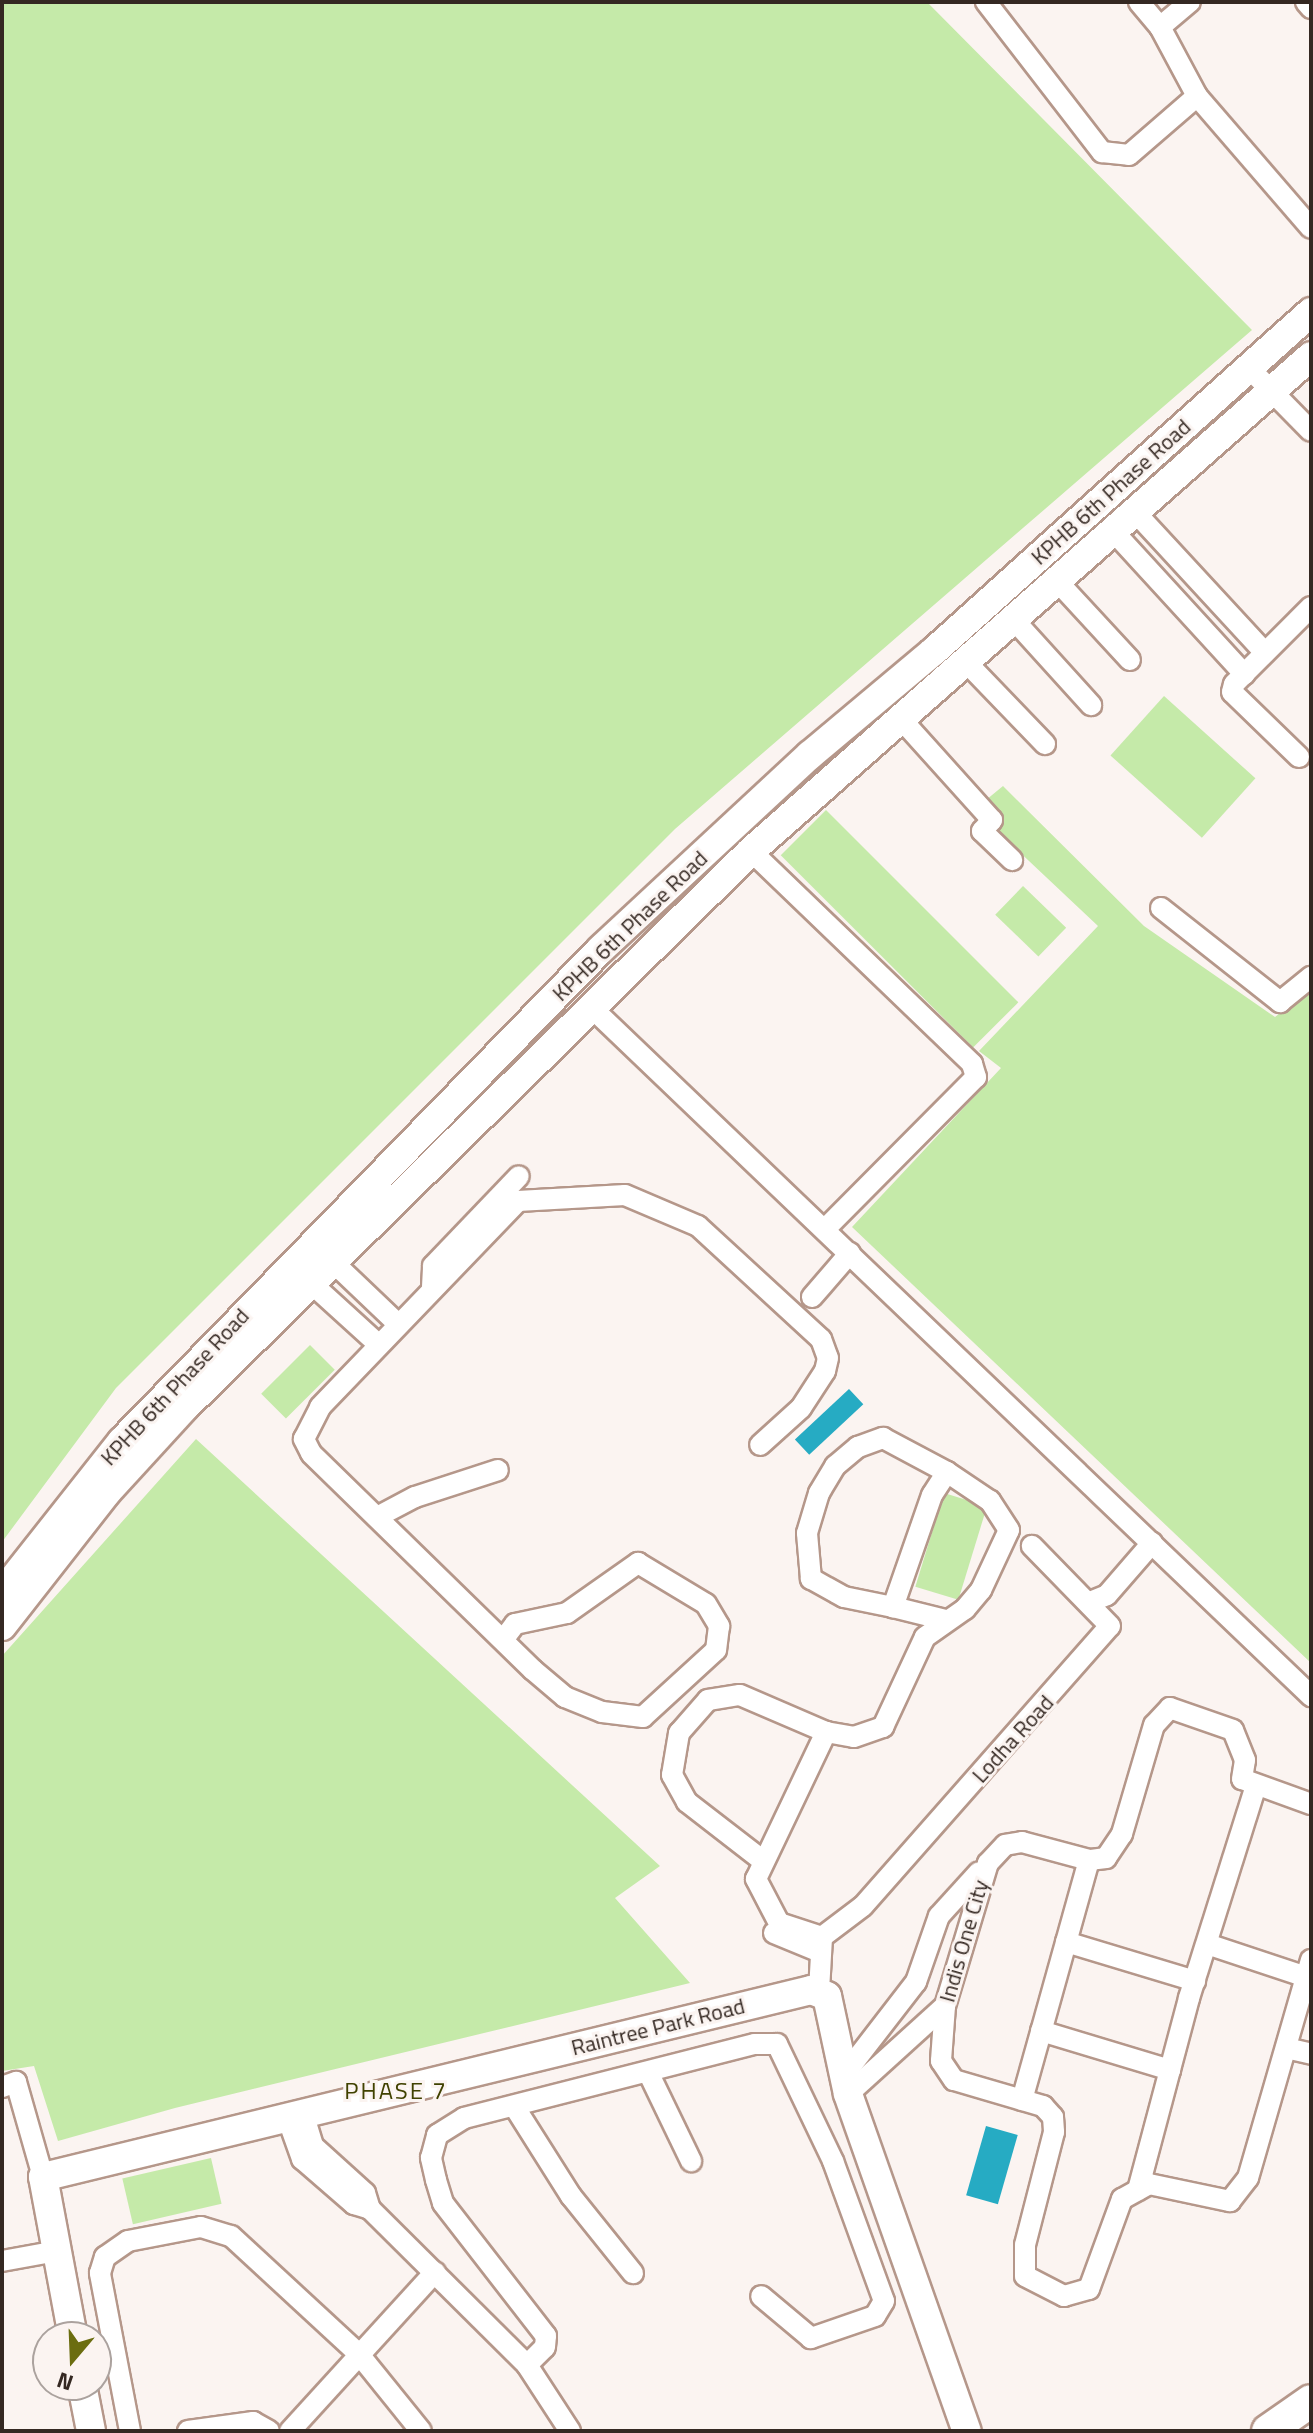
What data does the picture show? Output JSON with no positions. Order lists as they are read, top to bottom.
{
  "streets": {
    "street": [
      "KPHB 6th Phase Road",
      "Lodha Road",
      "Indis One City",
      "Raintree Park Road"
    ]
  },
  "districts": ["PHASE 7"],
  "north": "bottom"
}
